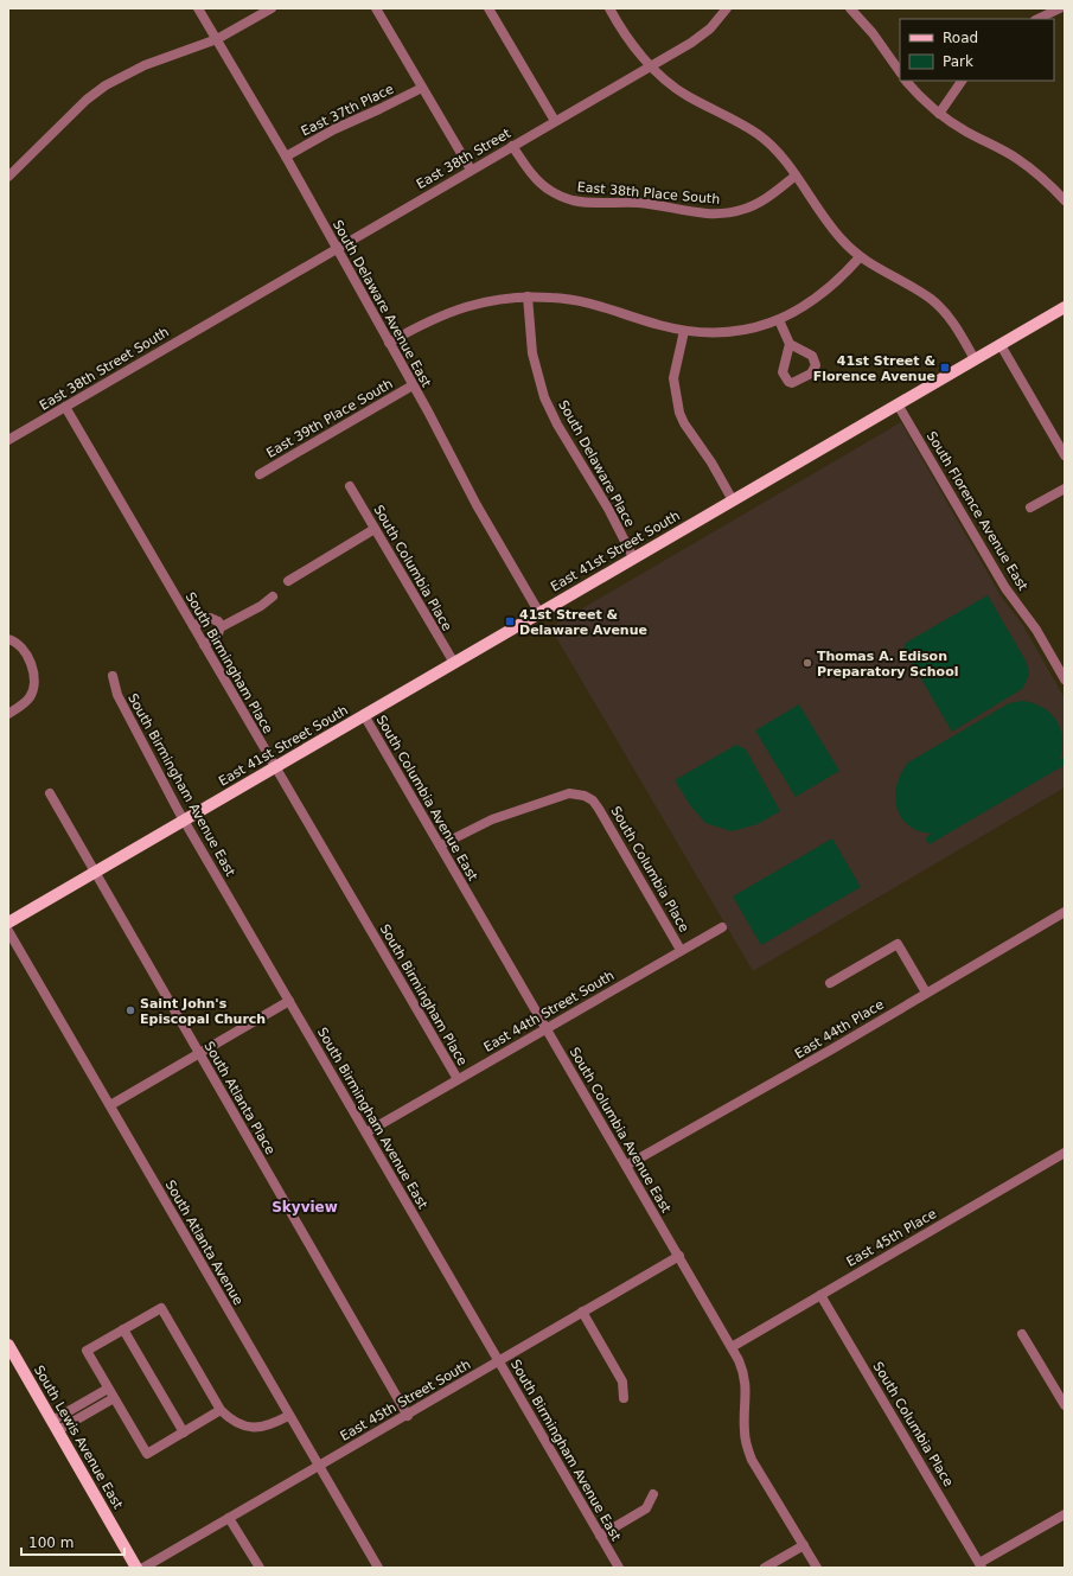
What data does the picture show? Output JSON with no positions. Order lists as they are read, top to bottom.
{
  "streets": {
    "main road": ["East 41st Street South", "South Lewis Avenue East"],
    "street": [
      "East 37th Place",
      "East 38th Street",
      "East 38th Place South",
      "South Delaware Avenue East",
      "East 38th Street South",
      "East 39th Place South",
      "South Delaware Place",
      "South Florence Avenue East",
      "South Columbia Place",
      "South Birmingham Place",
      "South Birmingham Avenue East",
      "South Columbia Avenue East",
      "East 44th Street South",
      "East 44th Place",
      "South Atlanta Place",
      "East 45th Place",
      "South Atlanta Avenue",
      "East 45th Street South"
    ]
  },
  "crossings": [
    ["East 37th Place", "South Delaware Avenue East"],
    ["East 38th Street", "East 38th Place South"],
    ["East 38th Street", "South Delaware Avenue East"],
    ["East 38th Street", "East 38th Street South"],
    ["South Delaware Avenue East", "East 39th Place South"],
    ["South Delaware Avenue East", "East 41st Street South"],
    ["East 38th Street South", "South Birmingham Place"],
    ["South Delaware Place", "East 41st Street South"],
    ["South Florence Avenue East", "East 41st Street South"],
    ["East 41st Street South", "South Columbia Place"],
    ["East 41st Street South", "South Birmingham Place"],
    ["East 41st Street South", "South Birmingham Avenue East"],
    ["East 41st Street South", "South Columbia Avenue East"],
    ["East 41st Street South", "South Atlanta Place"],
    ["South Columbia Place", "South Columbia Avenue East"],
    ["South Columbia Place", "East 44th Street South"],
    ["South Columbia Place", "East 45th Place"],
    ["South Birmingham Place", "East 44th Street South"],
    ["South Birmingham Avenue East", "East 44th Street South"],
    ["South Birmingham Avenue East", "East 45th Street South"],
    ["South Columbia Avenue East", "East 44th Street South"],
    ["South Columbia Avenue East", "East 44th Place"],
    ["South Columbia Avenue East", "East 45th Place"],
    ["South Columbia Avenue East", "East 45th Street South"],
    ["South Atlanta Place", "East 45th Street South"],
    ["South Atlanta Avenue", "East 45th Street South"]
  ],
  "districts": ["Skyview"],
  "places": {
    "transit": ["41st Street & Florence Avenue", "41st Street & Delaware Avenue"],
    "other": ["Thomas A. Edison Preparatory School", "Saint John's Episcopal Church"]
  },
  "legend": ["Road", "Park"],
  "scale_bar": "100 m"
}
